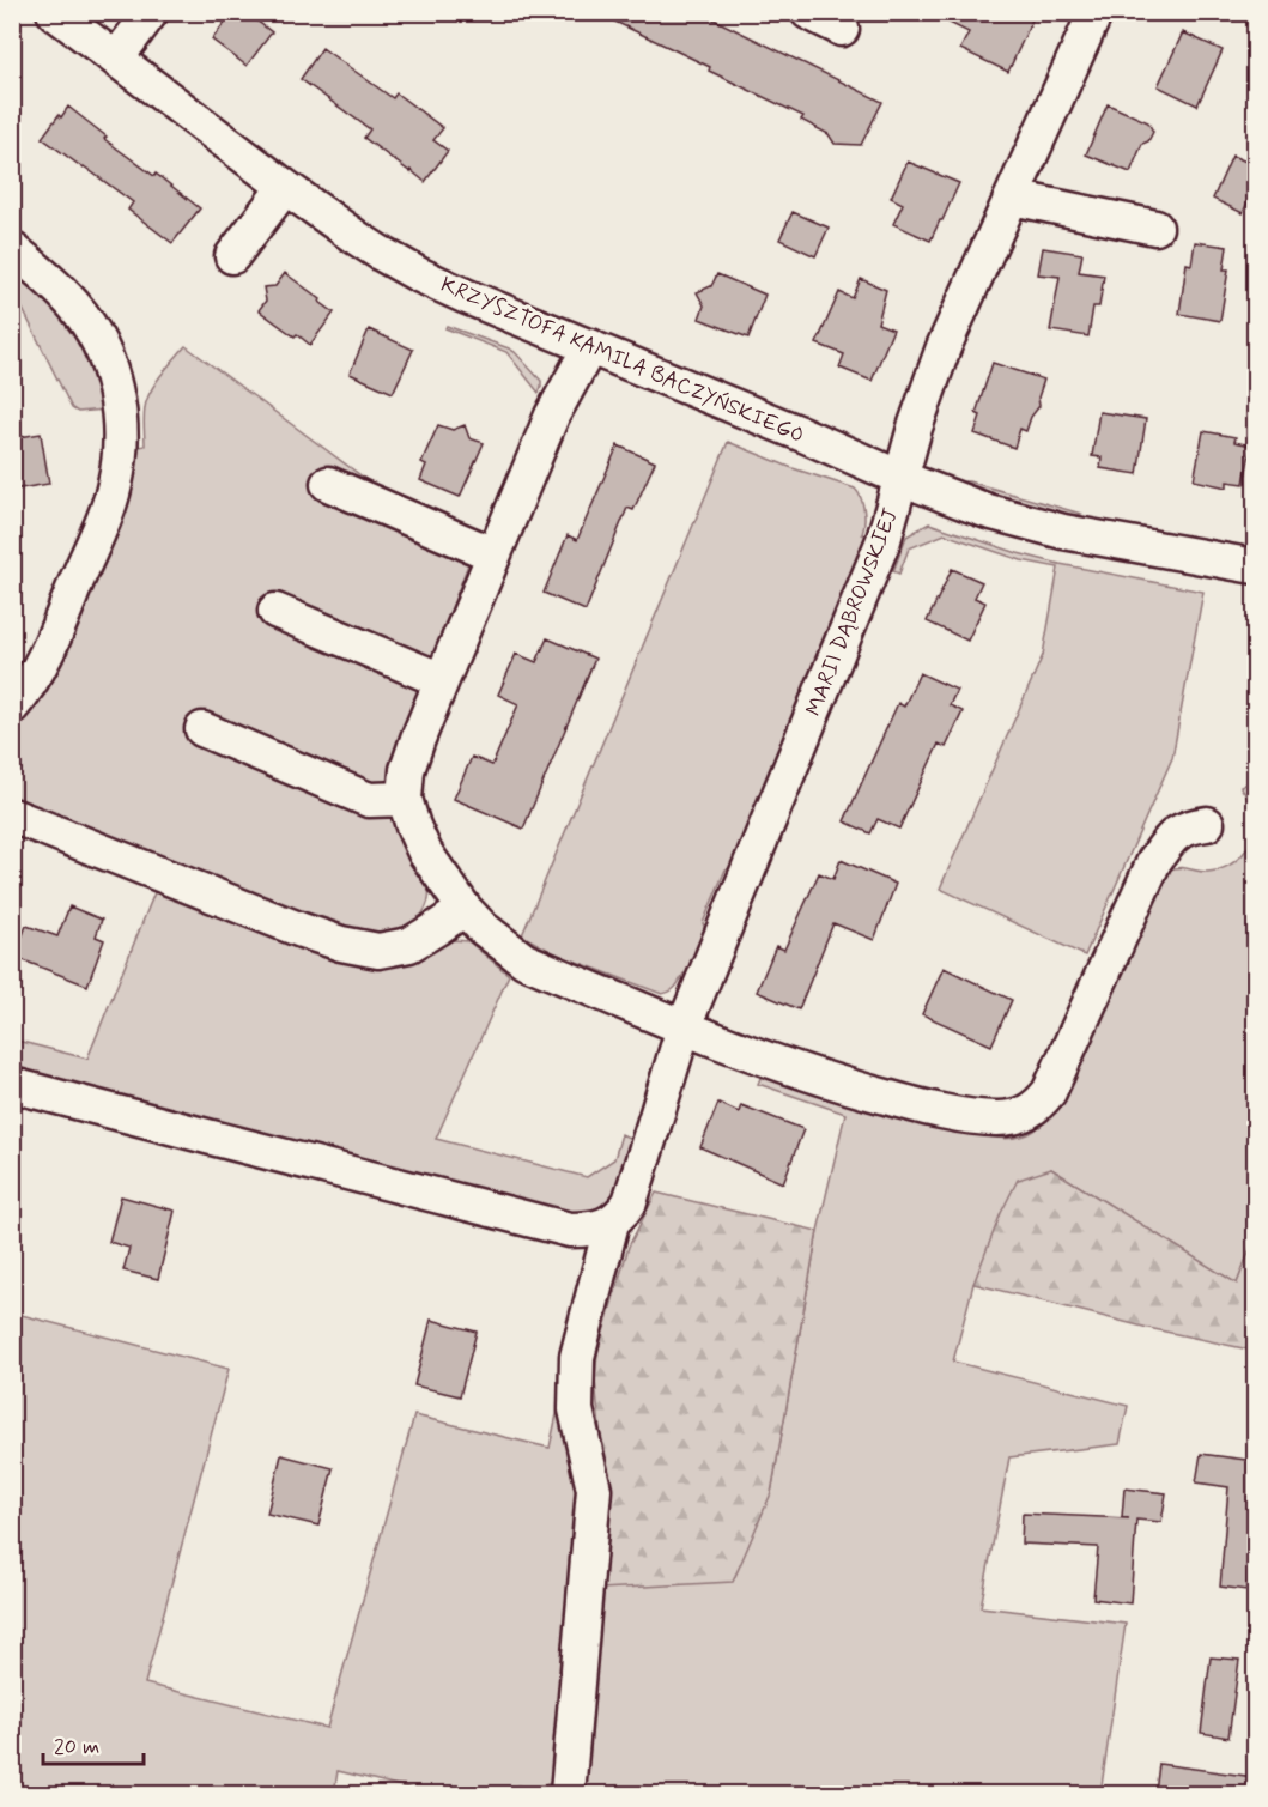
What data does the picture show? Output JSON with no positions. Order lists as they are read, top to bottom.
{
  "streets": {
    "street": ["KRZYSZTOFA KAMILA BACZYŃSKIEGO", "MARII DĄBROWSKIEJ"]
  },
  "crossings": [
    ["KRZYSZTOFA KAMILA BACZYŃSKIEGO", "MARII DĄBROWSKIEJ"]
  ],
  "scale_bar": "20 m"
}
